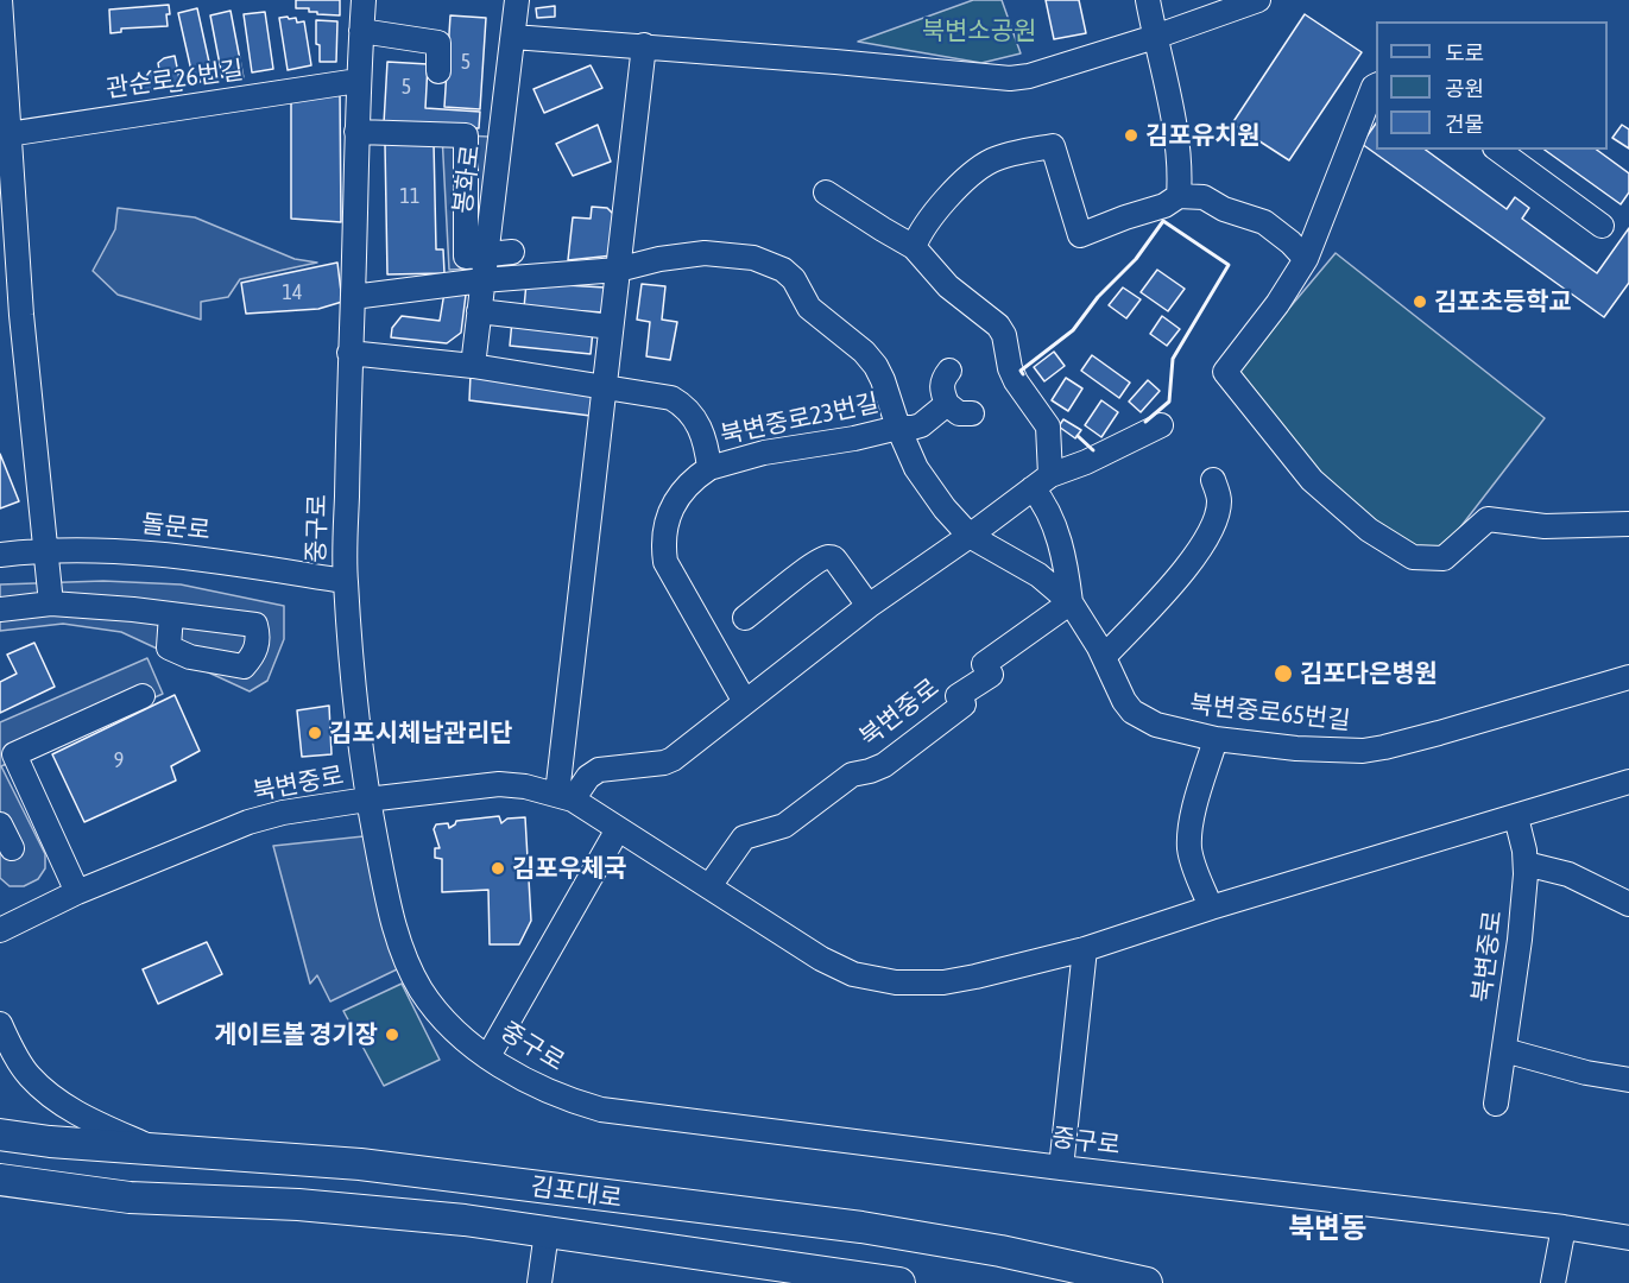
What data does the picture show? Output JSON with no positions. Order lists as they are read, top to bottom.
{
  "streets": {
    "main road": ["김포대로"],
    "street": [
      "관순로26번길",
      "봉화로",
      "북변중로23번길",
      "돌문로",
      "중구로",
      "북변중로",
      "북변중로65번길"
    ]
  },
  "crossings": [
    ["관순로26번길", "중구로"],
    ["봉화로", "북변중로23번길"],
    ["북변중로23번길", "중구로"],
    ["북변중로23번길", "북변중로65번길"],
    ["돌문로", "중구로"],
    ["중구로", "북변중로"],
    ["북변중로", "북변중로65번길"]
  ],
  "districts": ["북변동"],
  "parks": ["북변소공원"],
  "places": [
    "김포유치원",
    "김포초등학교",
    "김포다은병원",
    "김포시체납관리단",
    "김포우체국",
    "게이트볼 경기장"
  ],
  "house_numbers": [
    "5",
    "5",
    "11",
    "14",
    "9"
  ],
  "legend": ["도로", "공원", "건물"]
}
